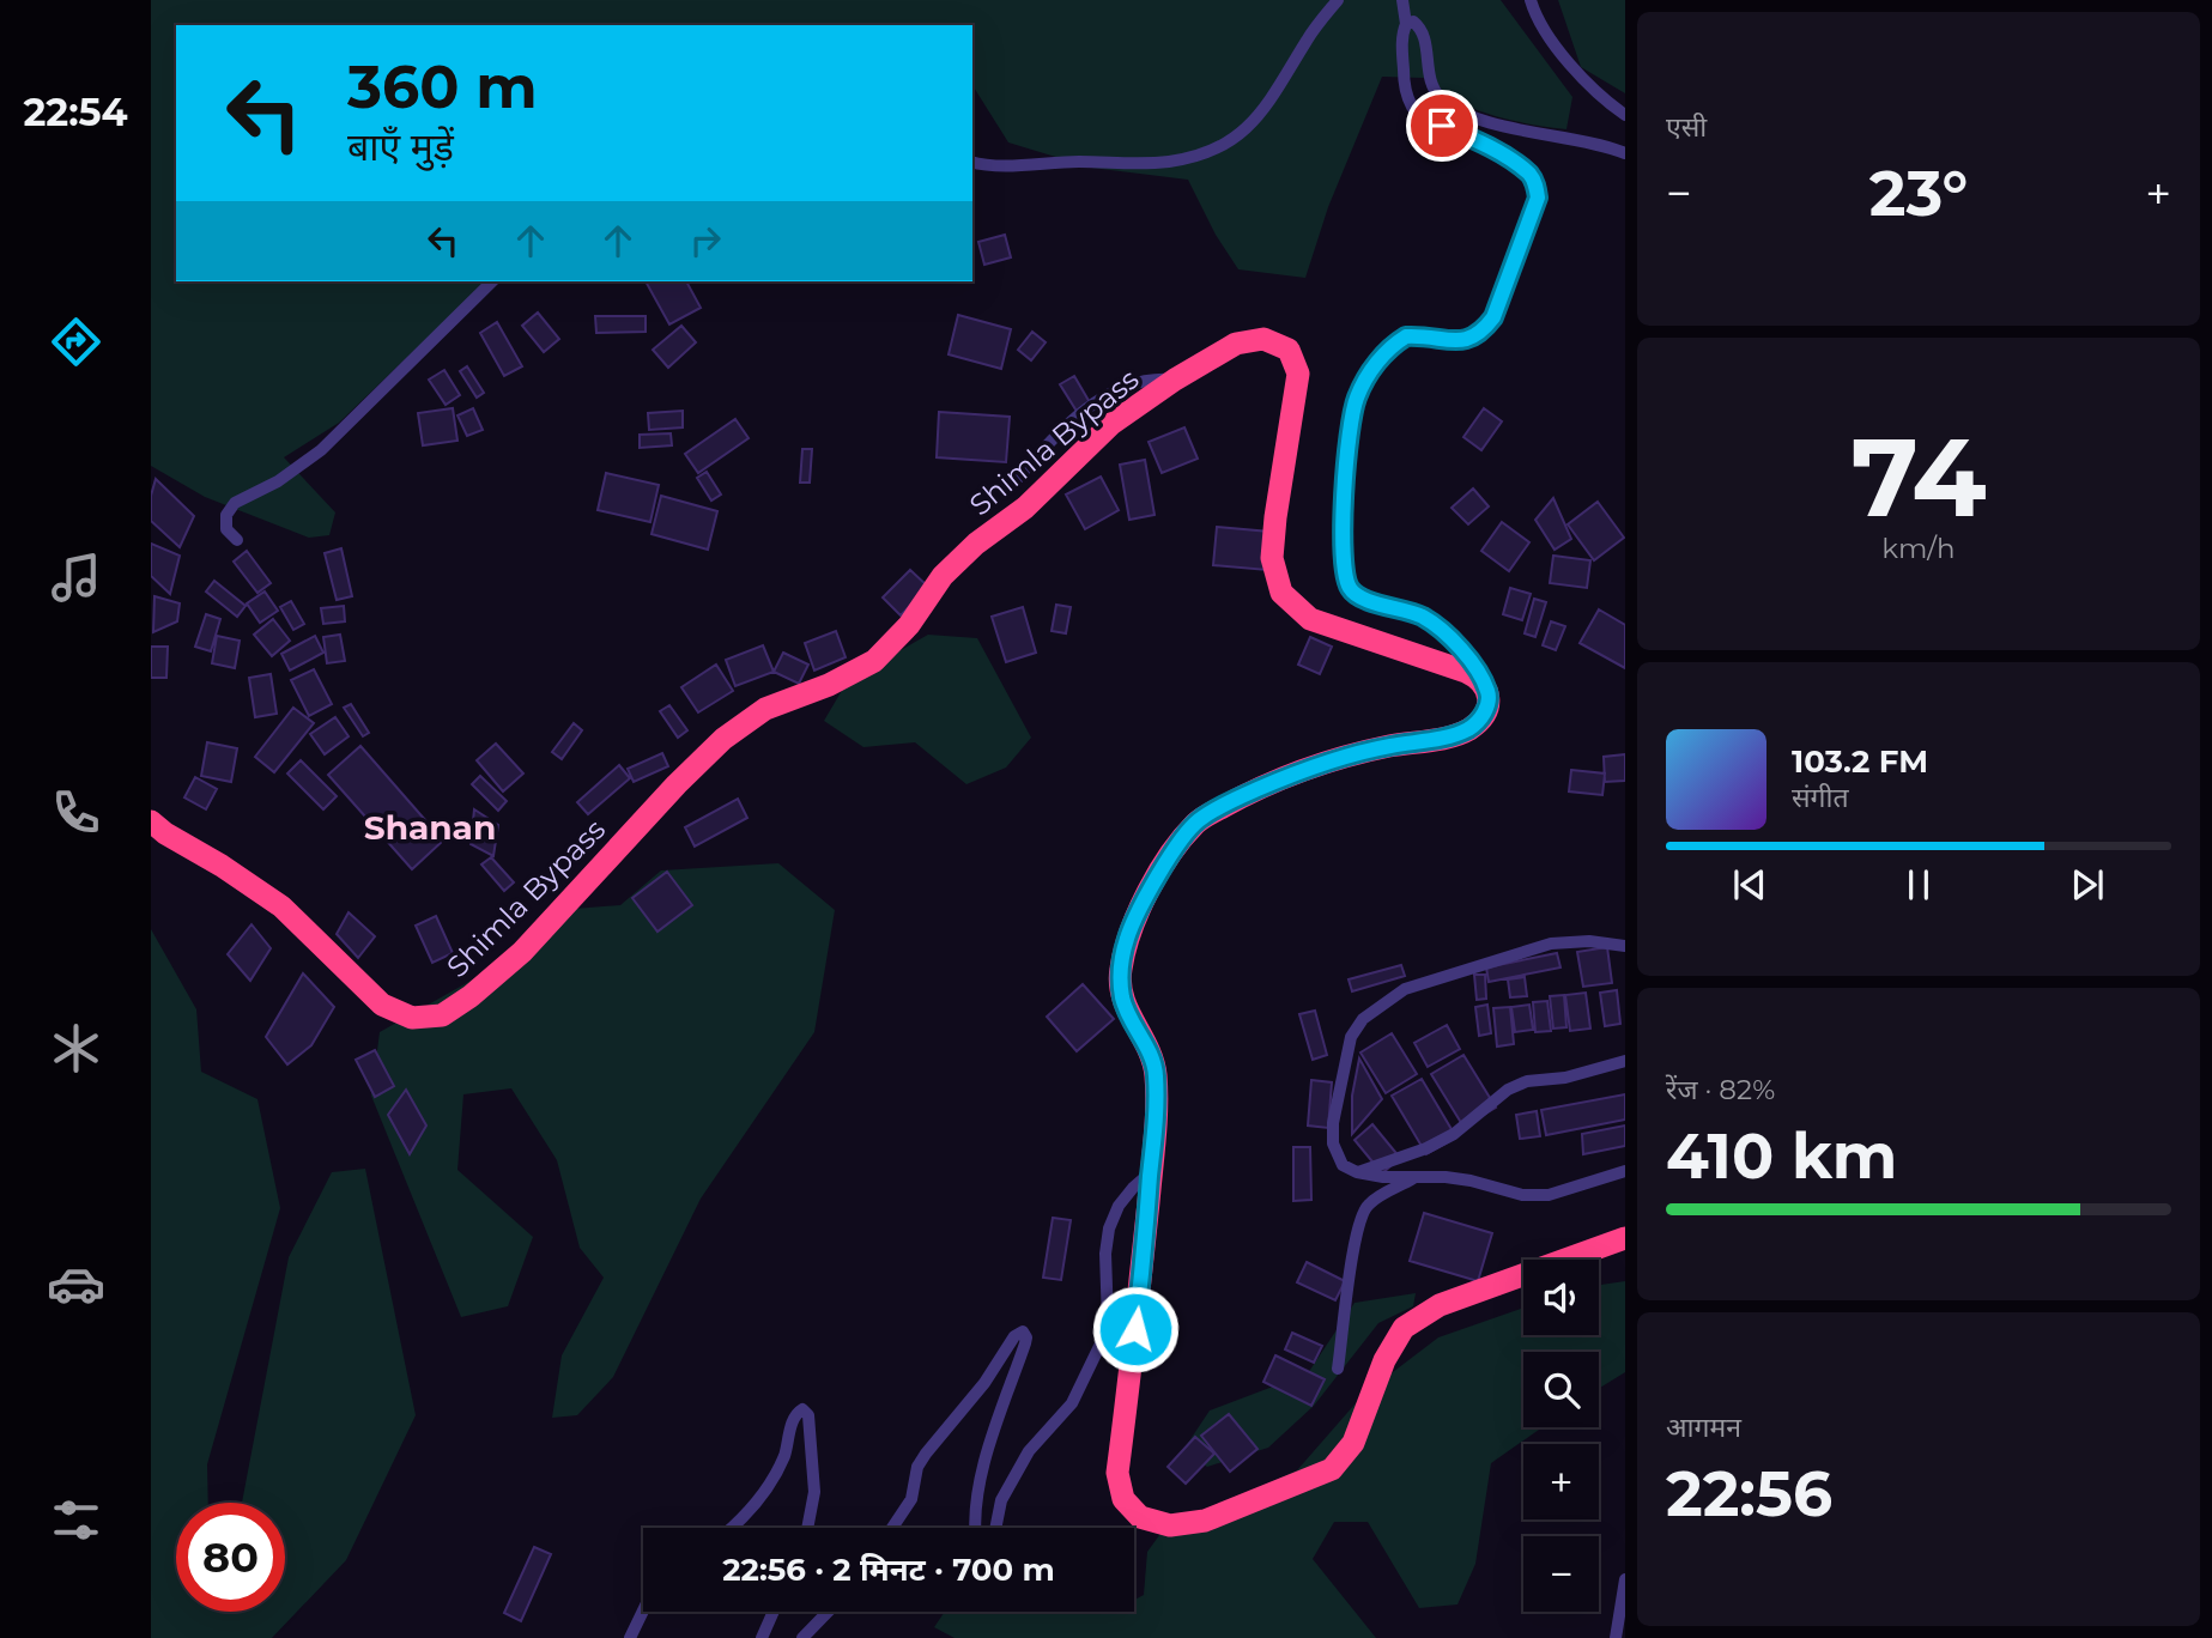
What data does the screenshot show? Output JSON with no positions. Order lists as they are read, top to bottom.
{
  "streets": {
    "highway": ["Shimla Bypass"]
  },
  "districts": ["Shanan"],
  "page": {
    "tabs": "22:54",
    "tile": [
      "एसी",
      ["74", "km/h"],
      ["रेंज · 82%", "410 km"],
      ["आगमन", "22:56"]
    ],
    "turn": ["360 m", "बाएँ मुड़ें"],
    "heat": ["−", "23°", "+"],
    "song": ["103.2 FM", "संगीत"],
    "map_buttons": ["+", "−"],
    "limit": "80",
    "trip": "22:56 · 2 मिनट · 700 m"
  }
}
